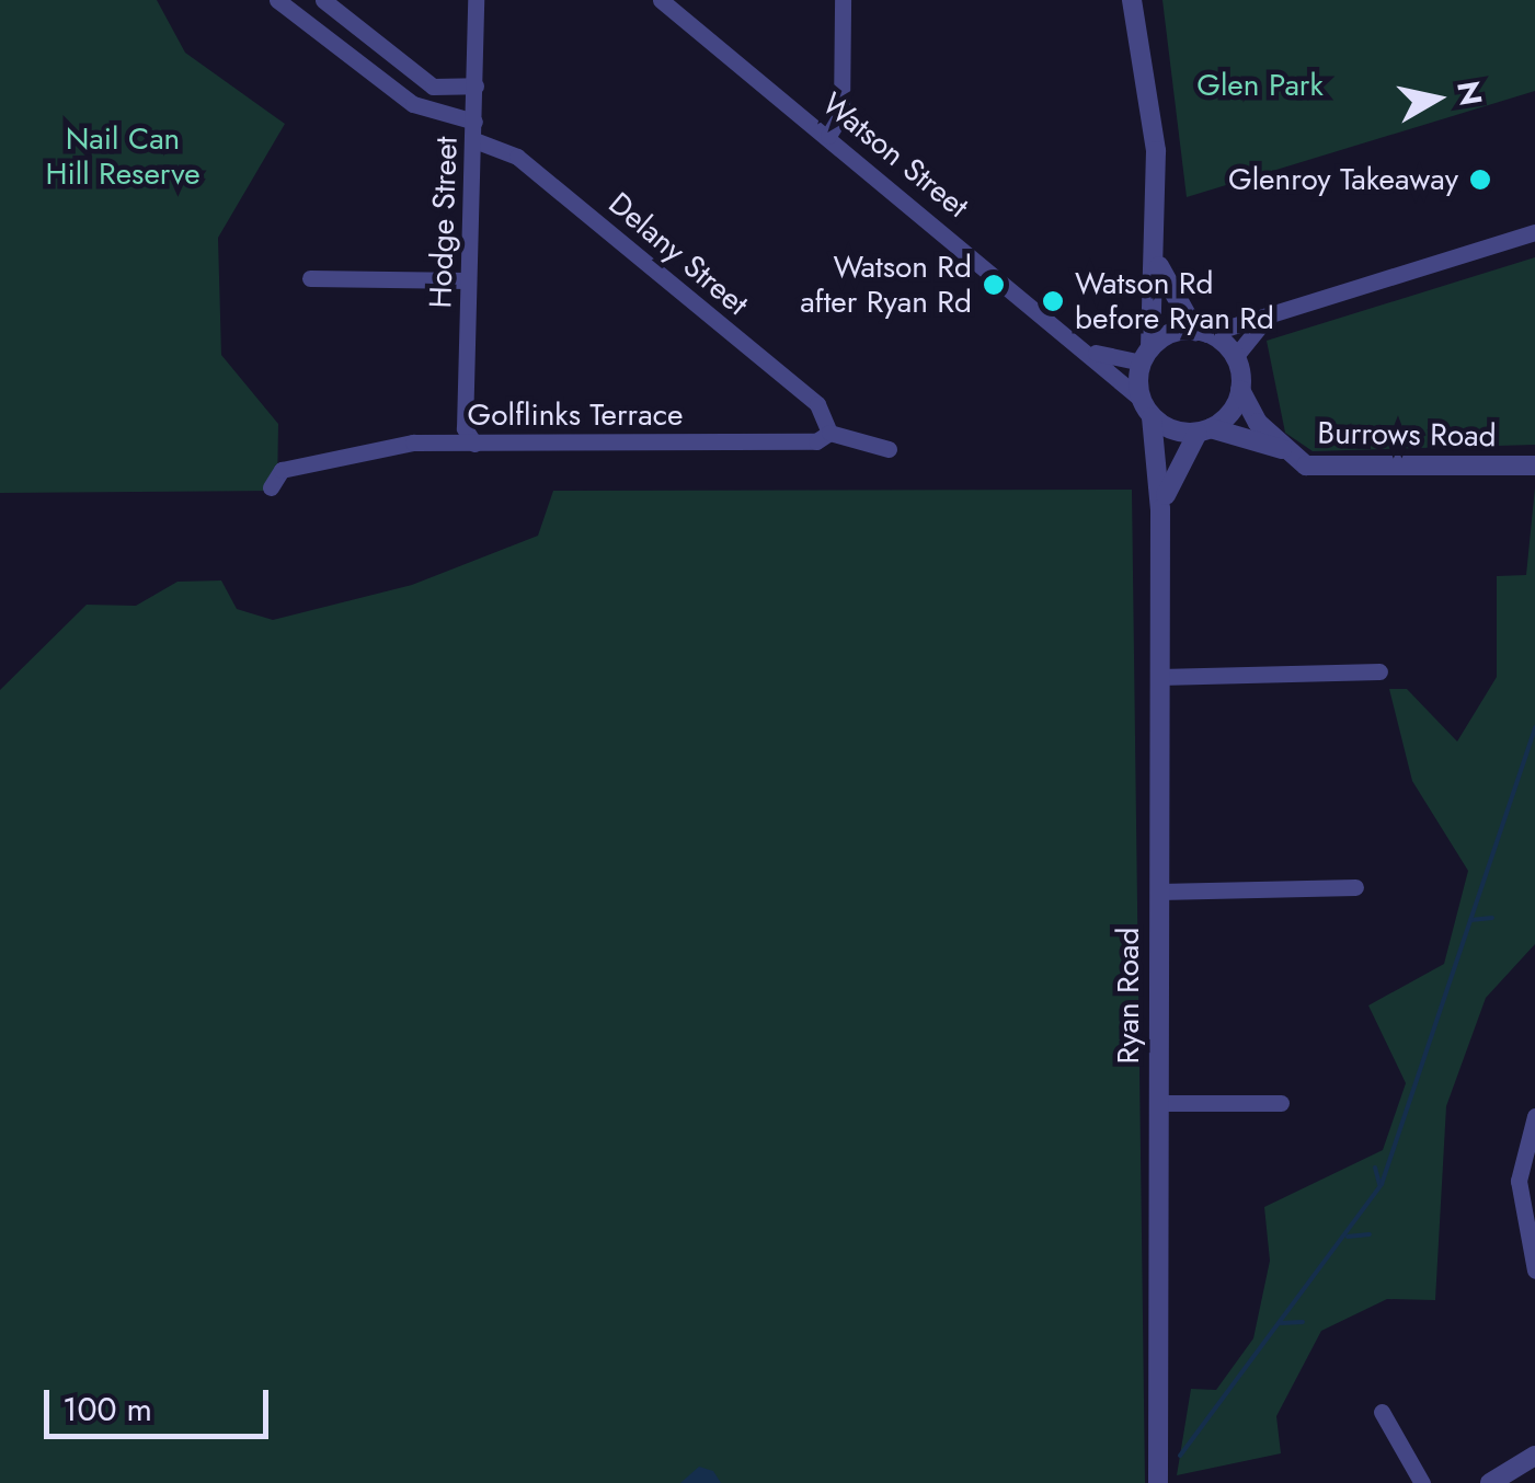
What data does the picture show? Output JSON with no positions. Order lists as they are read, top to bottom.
{
  "streets": {
    "street": [
      "Watson Street",
      "Hodge Street",
      "Delany Street",
      "Golflinks Terrace",
      "Burrows Road",
      "Ryan Road"
    ]
  },
  "crossings": [
    ["Watson Street", "Burrows Road"],
    ["Watson Street", "Ryan Road"],
    ["Hodge Street", "Delany Street"],
    ["Hodge Street", "Golflinks Terrace"],
    ["Delany Street", "Golflinks Terrace"],
    ["Burrows Road", "Ryan Road"]
  ],
  "parks": ["Glen Park", "Nail Can Hill Reserve"],
  "places": ["Glenroy Takeaway", "Watson Rd after Ryan Rd", "Watson Rd before Ryan Rd"],
  "scale_bar": "100 m",
  "north": "right"
}
